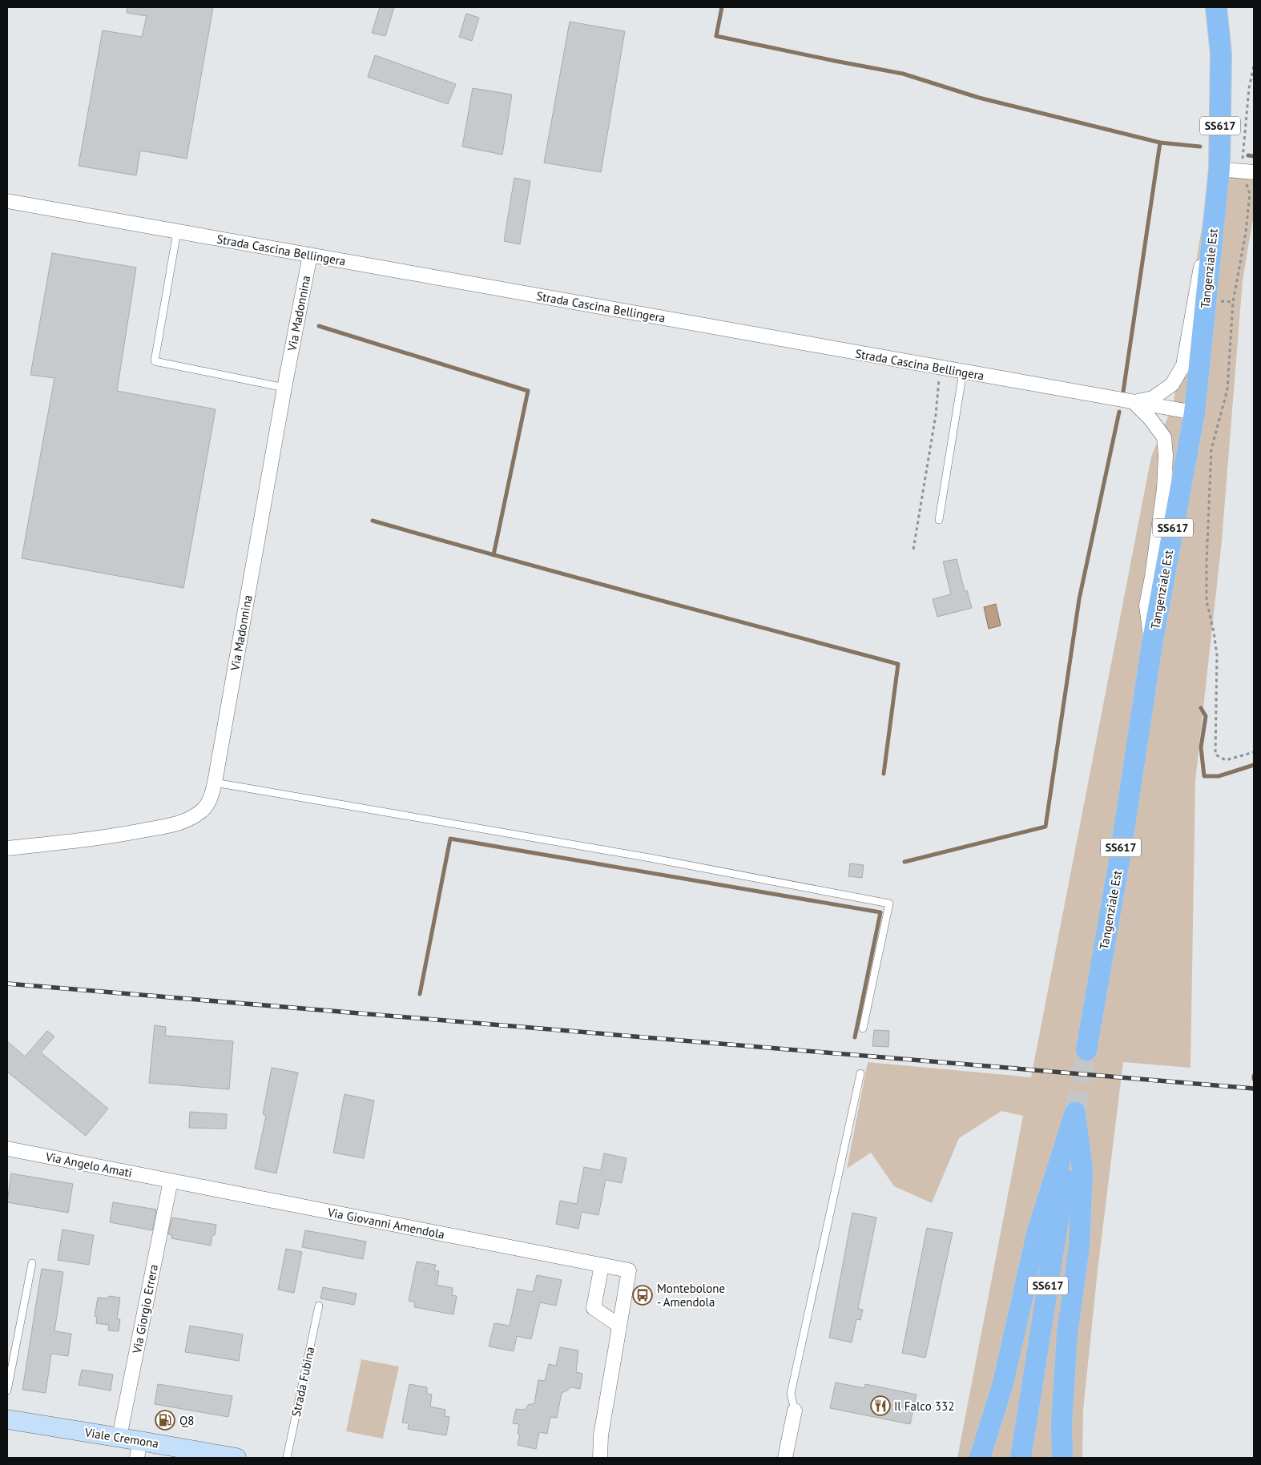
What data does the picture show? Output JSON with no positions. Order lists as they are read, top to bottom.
{
  "streets": {
    "main road": ["SS617", "Tangenziale Est", "Viale Cremona"],
    "street": [
      "Strada Cascina Bellingera",
      "Via Madonnina",
      "Via Angelo Amati",
      "Via Giovanni Amendola",
      "Via Giorgio Errera"
    ],
    "lane": ["Strada Fubina"]
  },
  "crossings": [
    ["Strada Cascina Bellingera", "Tangenziale Est"],
    ["Strada Cascina Bellingera", "Via Madonnina"],
    ["Via Angelo Amati", "Via Giovanni Amendola"],
    ["Via Angelo Amati", "Via Giorgio Errera"],
    ["Via Giovanni Amendola", "Via Giorgio Errera"],
    ["Via Giorgio Errera", "Viale Cremona"]
  ],
  "places": {
    "bus stop": ["Montebolone - Amendola"],
    "restaurant": ["Il Falco 332"],
    "fuel station": ["Q8"]
  }
}
